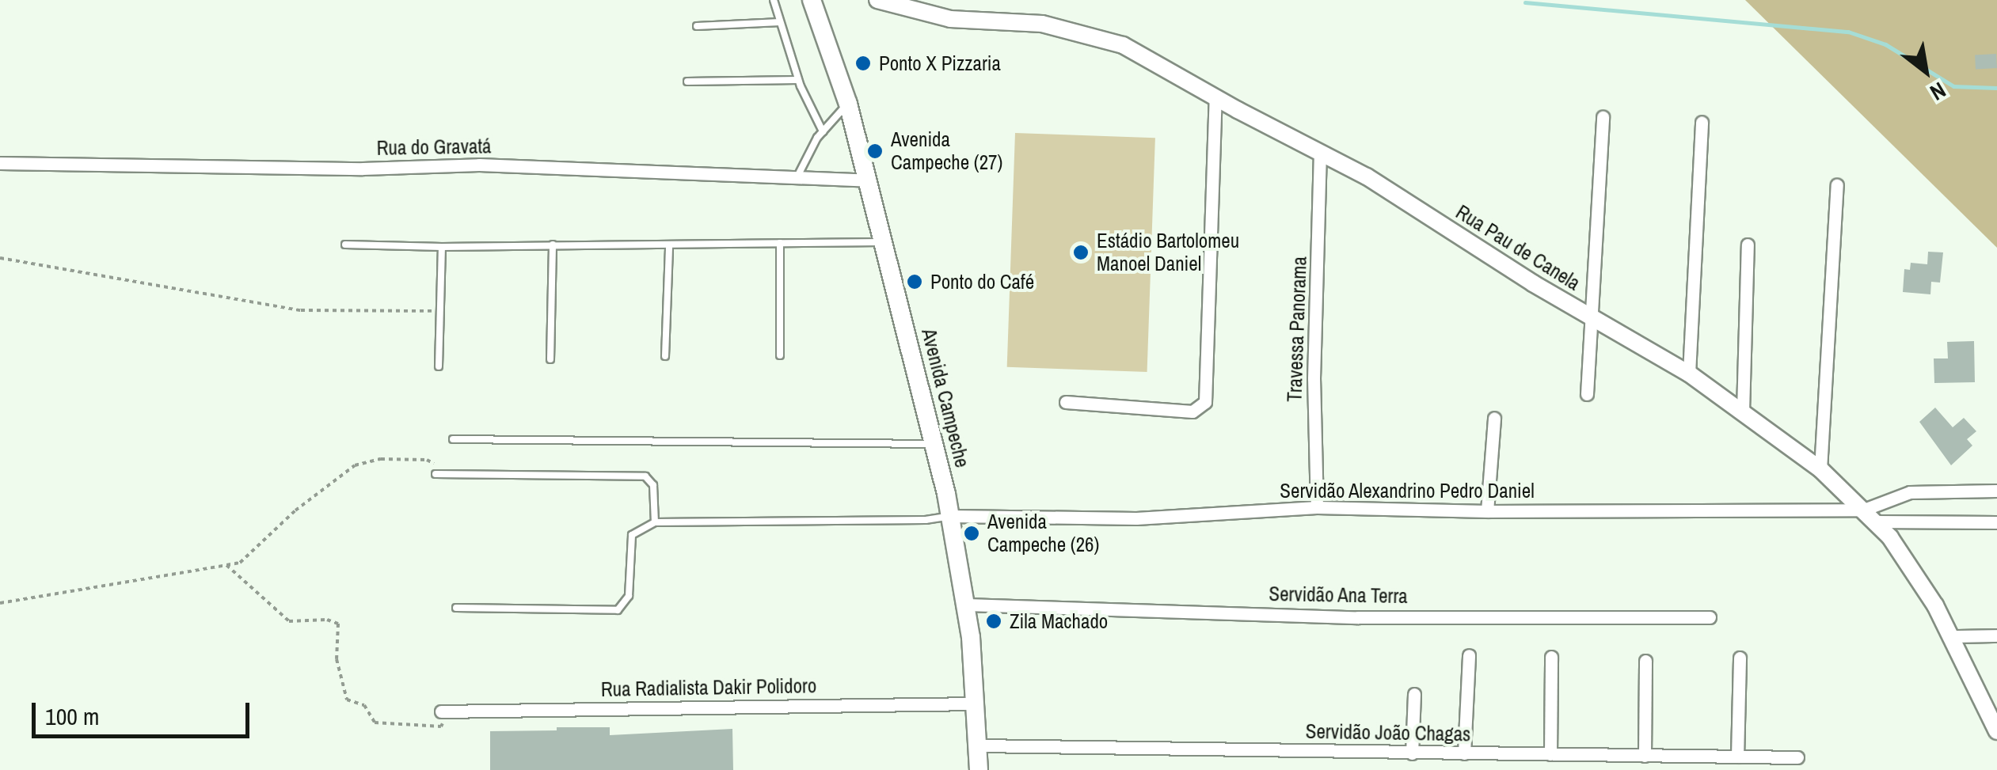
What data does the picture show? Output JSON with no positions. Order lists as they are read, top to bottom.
{
  "streets": {
    "main road": ["Avenida Campeche"],
    "street": [
      "Rua do Gravatá",
      "Rua Pau de Canela",
      "Travessa Panorama",
      "Servidão Alexandrino Pedro Daniel",
      "Servidão Ana Terra",
      "Rua Radialista Dakir Polidoro",
      "Servidão João Chagas"
    ]
  },
  "crossings": [
    ["Rua do Gravatá", "Avenida Campeche"],
    ["Rua Pau de Canela", "Travessa Panorama"],
    ["Rua Pau de Canela", "Servidão Alexandrino Pedro Daniel"],
    ["Travessa Panorama", "Servidão Alexandrino Pedro Daniel"],
    ["Avenida Campeche", "Servidão Alexandrino Pedro Daniel"],
    ["Avenida Campeche", "Servidão Ana Terra"],
    ["Avenida Campeche", "Rua Radialista Dakir Polidoro"],
    ["Avenida Campeche", "Servidão João Chagas"]
  ],
  "places": [
    "Ponto X Pizzaria",
    "Avenida Campeche (27)",
    "Estádio Bartolomeu Manoel Daniel",
    "Ponto do Café",
    "Avenida Campeche (26)",
    "Zila Machado"
  ],
  "scale_bar": "100 m",
  "north": "bottom right"
}
